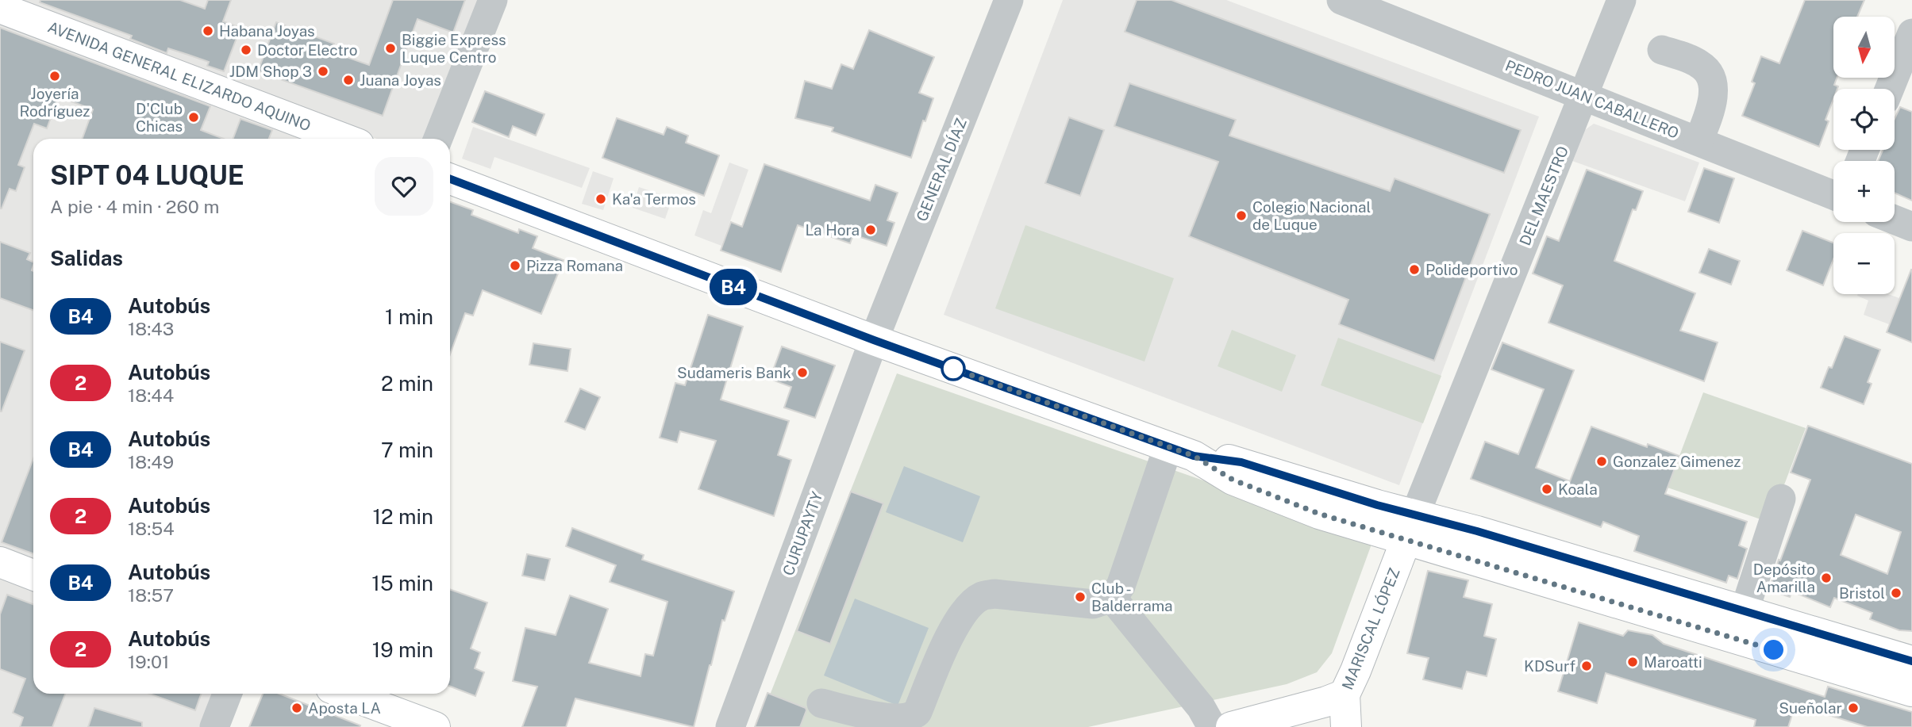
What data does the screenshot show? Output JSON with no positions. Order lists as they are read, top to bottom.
{
  "streets": {
    "main road": ["AVENIDA GENERAL ELIZARDO AQUINO", "MARISCAL LÓPEZ"],
    "street": [
      "PEDRO JUAN CABALLERO",
      "GENERAL DÍAZ",
      "DEL MAESTRO",
      "CURUPAYTY"
    ]
  },
  "crossings": [
    ["PEDRO JUAN CABALLERO", "DEL MAESTRO"],
    ["GENERAL DÍAZ", "CURUPAYTY"],
    ["DEL MAESTRO", "MARISCAL LÓPEZ"]
  ],
  "places": [
    "Habana Joyas",
    "Biggie Express Luque Centro",
    "Doctor Electro",
    "JDM Shop 3",
    "Joyería Rodríguez",
    "Juana Joyas",
    "D'Club Chicas",
    "Ka'a Termos",
    "Colegio Nacional de Luque",
    "La Hora",
    "Pizza Romana",
    "Polideportivo",
    "Sudameris Bank",
    "Gonzalez Gimenez",
    "Koala",
    "Depósito Amarilla",
    "Bristol",
    "Club - Balderrama",
    "Maroatti",
    "KDSurf",
    "Aposta LA",
    "Sueñolar"
  ],
  "lines": ["bus line B4"],
  "north": "bottom",
  "page": {
    "on_map": "B4",
    "map_buttons": ["+", "−"],
    "heading": [
      ["SIPT 04 LUQUE", "A pie · 4 min · 260 m"],
      "Salidas"
    ],
    "list": [
      {
        "mark": "B4",
        "name": "Autobús",
        "note": "18:43",
        "value": "1 min"
      },
      {
        "mark": "2",
        "name": "Autobús",
        "note": "18:44",
        "value": "2 min"
      },
      {
        "mark": "B4",
        "name": "Autobús",
        "note": "18:49",
        "value": "7 min"
      },
      {
        "mark": "2",
        "name": "Autobús",
        "note": "18:54",
        "value": "12 min"
      },
      {
        "mark": "B4",
        "name": "Autobús",
        "note": "18:57",
        "value": "15 min"
      },
      {
        "mark": "2",
        "name": "Autobús",
        "note": "19:01",
        "value": "19 min"
      }
    ]
  }
}
